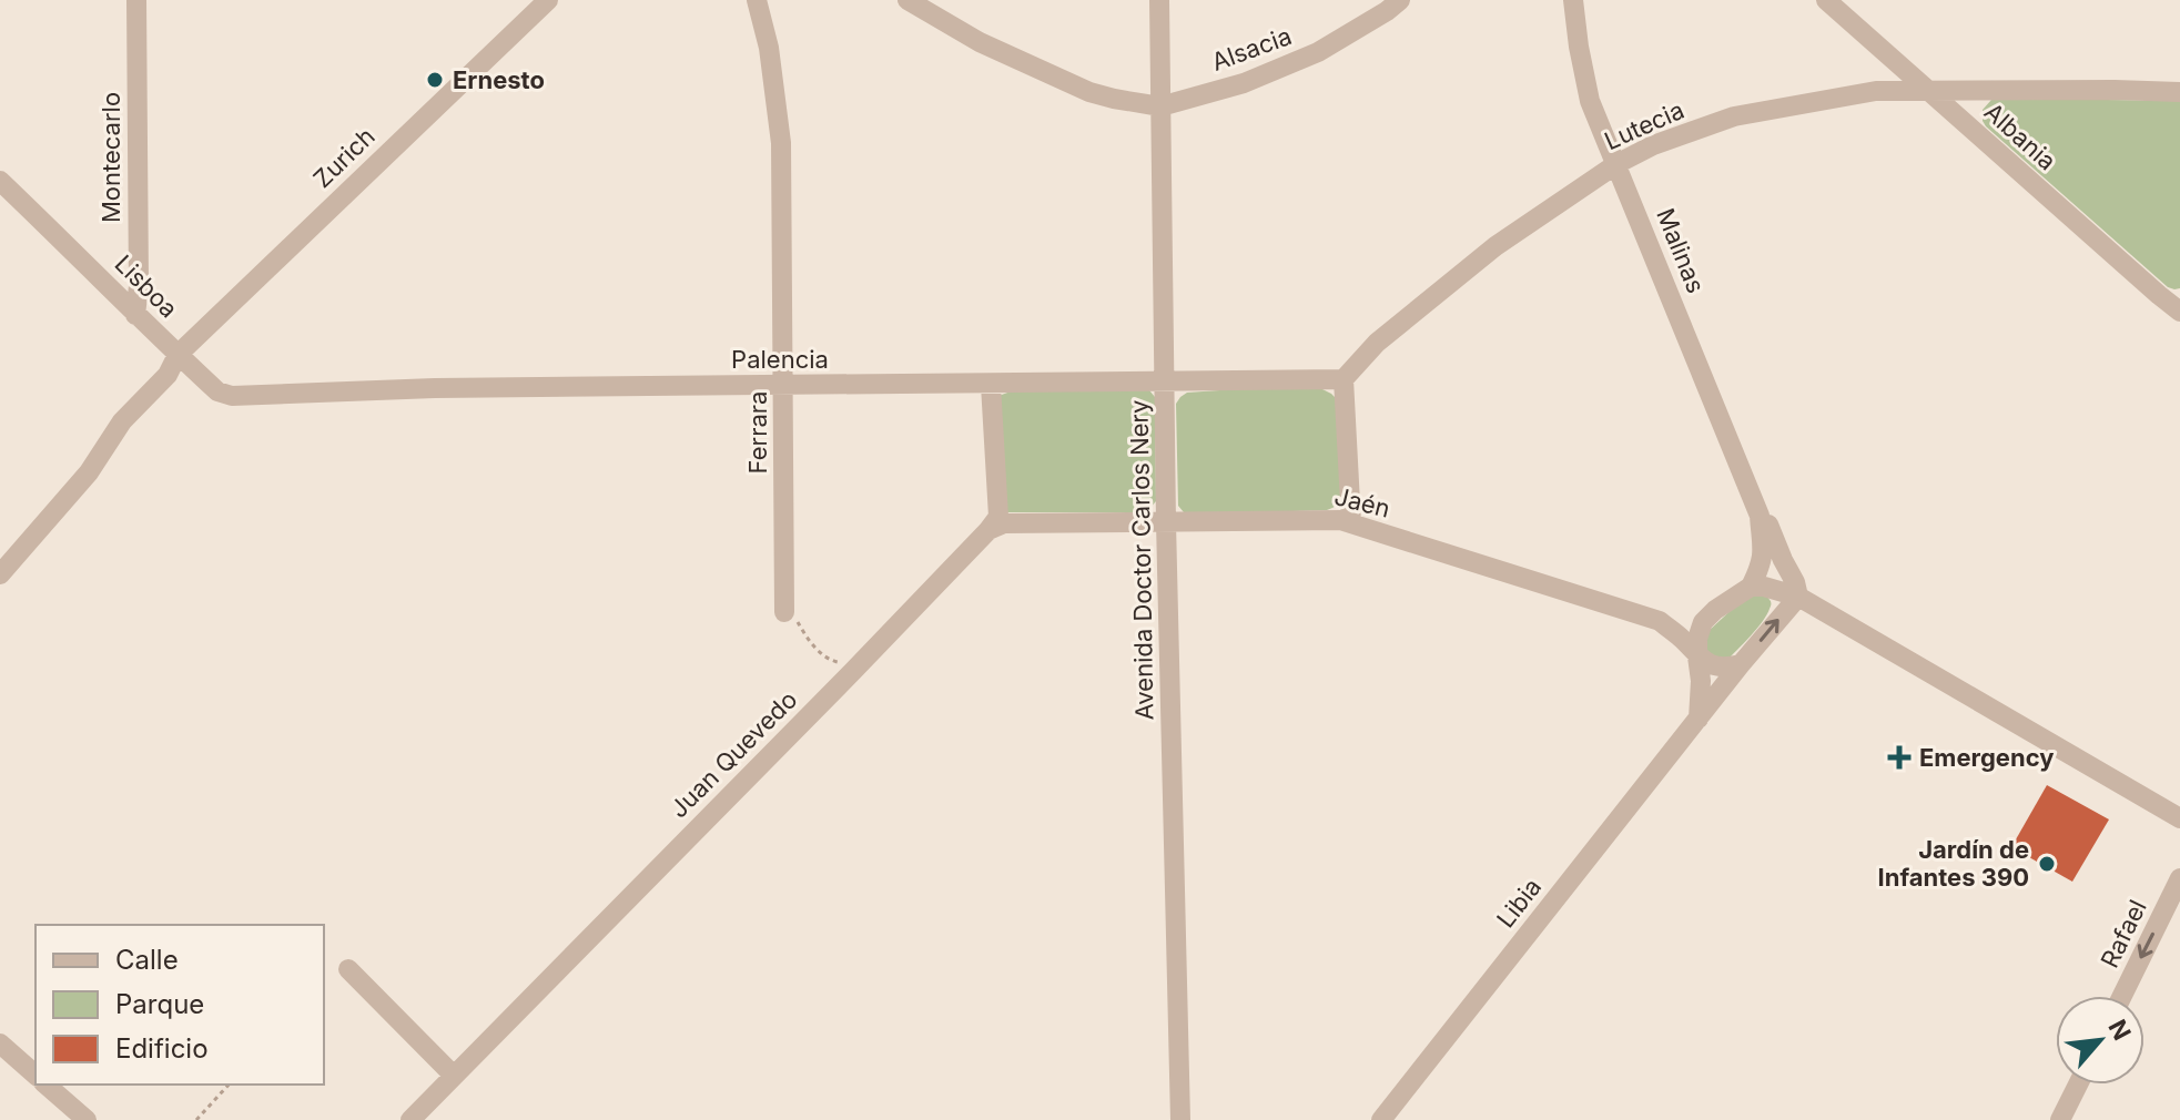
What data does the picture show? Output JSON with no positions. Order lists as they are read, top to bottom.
{
  "streets": {
    "street": [
      "Alsacia",
      "Lutecia",
      "Albania",
      "Montecarlo",
      "Zurich",
      "Malinas",
      "Lisboa",
      "Palencia",
      "Ferrara",
      "Jaén",
      "Avenida Doctor Carlos Nery",
      "Juan Quevedo",
      "Libia",
      "Rafael"
    ]
  },
  "crossings": [
    ["Alsacia", "Avenida Doctor Carlos Nery"],
    ["Lutecia", "Albania"],
    ["Lutecia", "Malinas"],
    ["Lutecia", "Palencia"],
    ["Montecarlo", "Lisboa"],
    ["Zurich", "Lisboa"],
    ["Malinas", "Libia"],
    ["Lisboa", "Palencia"],
    ["Palencia", "Ferrara"],
    ["Palencia", "Avenida Doctor Carlos Nery"],
    ["Jaén", "Avenida Doctor Carlos Nery"],
    ["Jaén", "Juan Quevedo"]
  ],
  "one_way": ["Rafael"],
  "places": {
    "other": ["Ernesto", "Jardín de Infantes 390"],
    "health": ["Emergency"]
  },
  "legend": ["Calle", "Parque", "Edificio"],
  "north": "top right"
}
